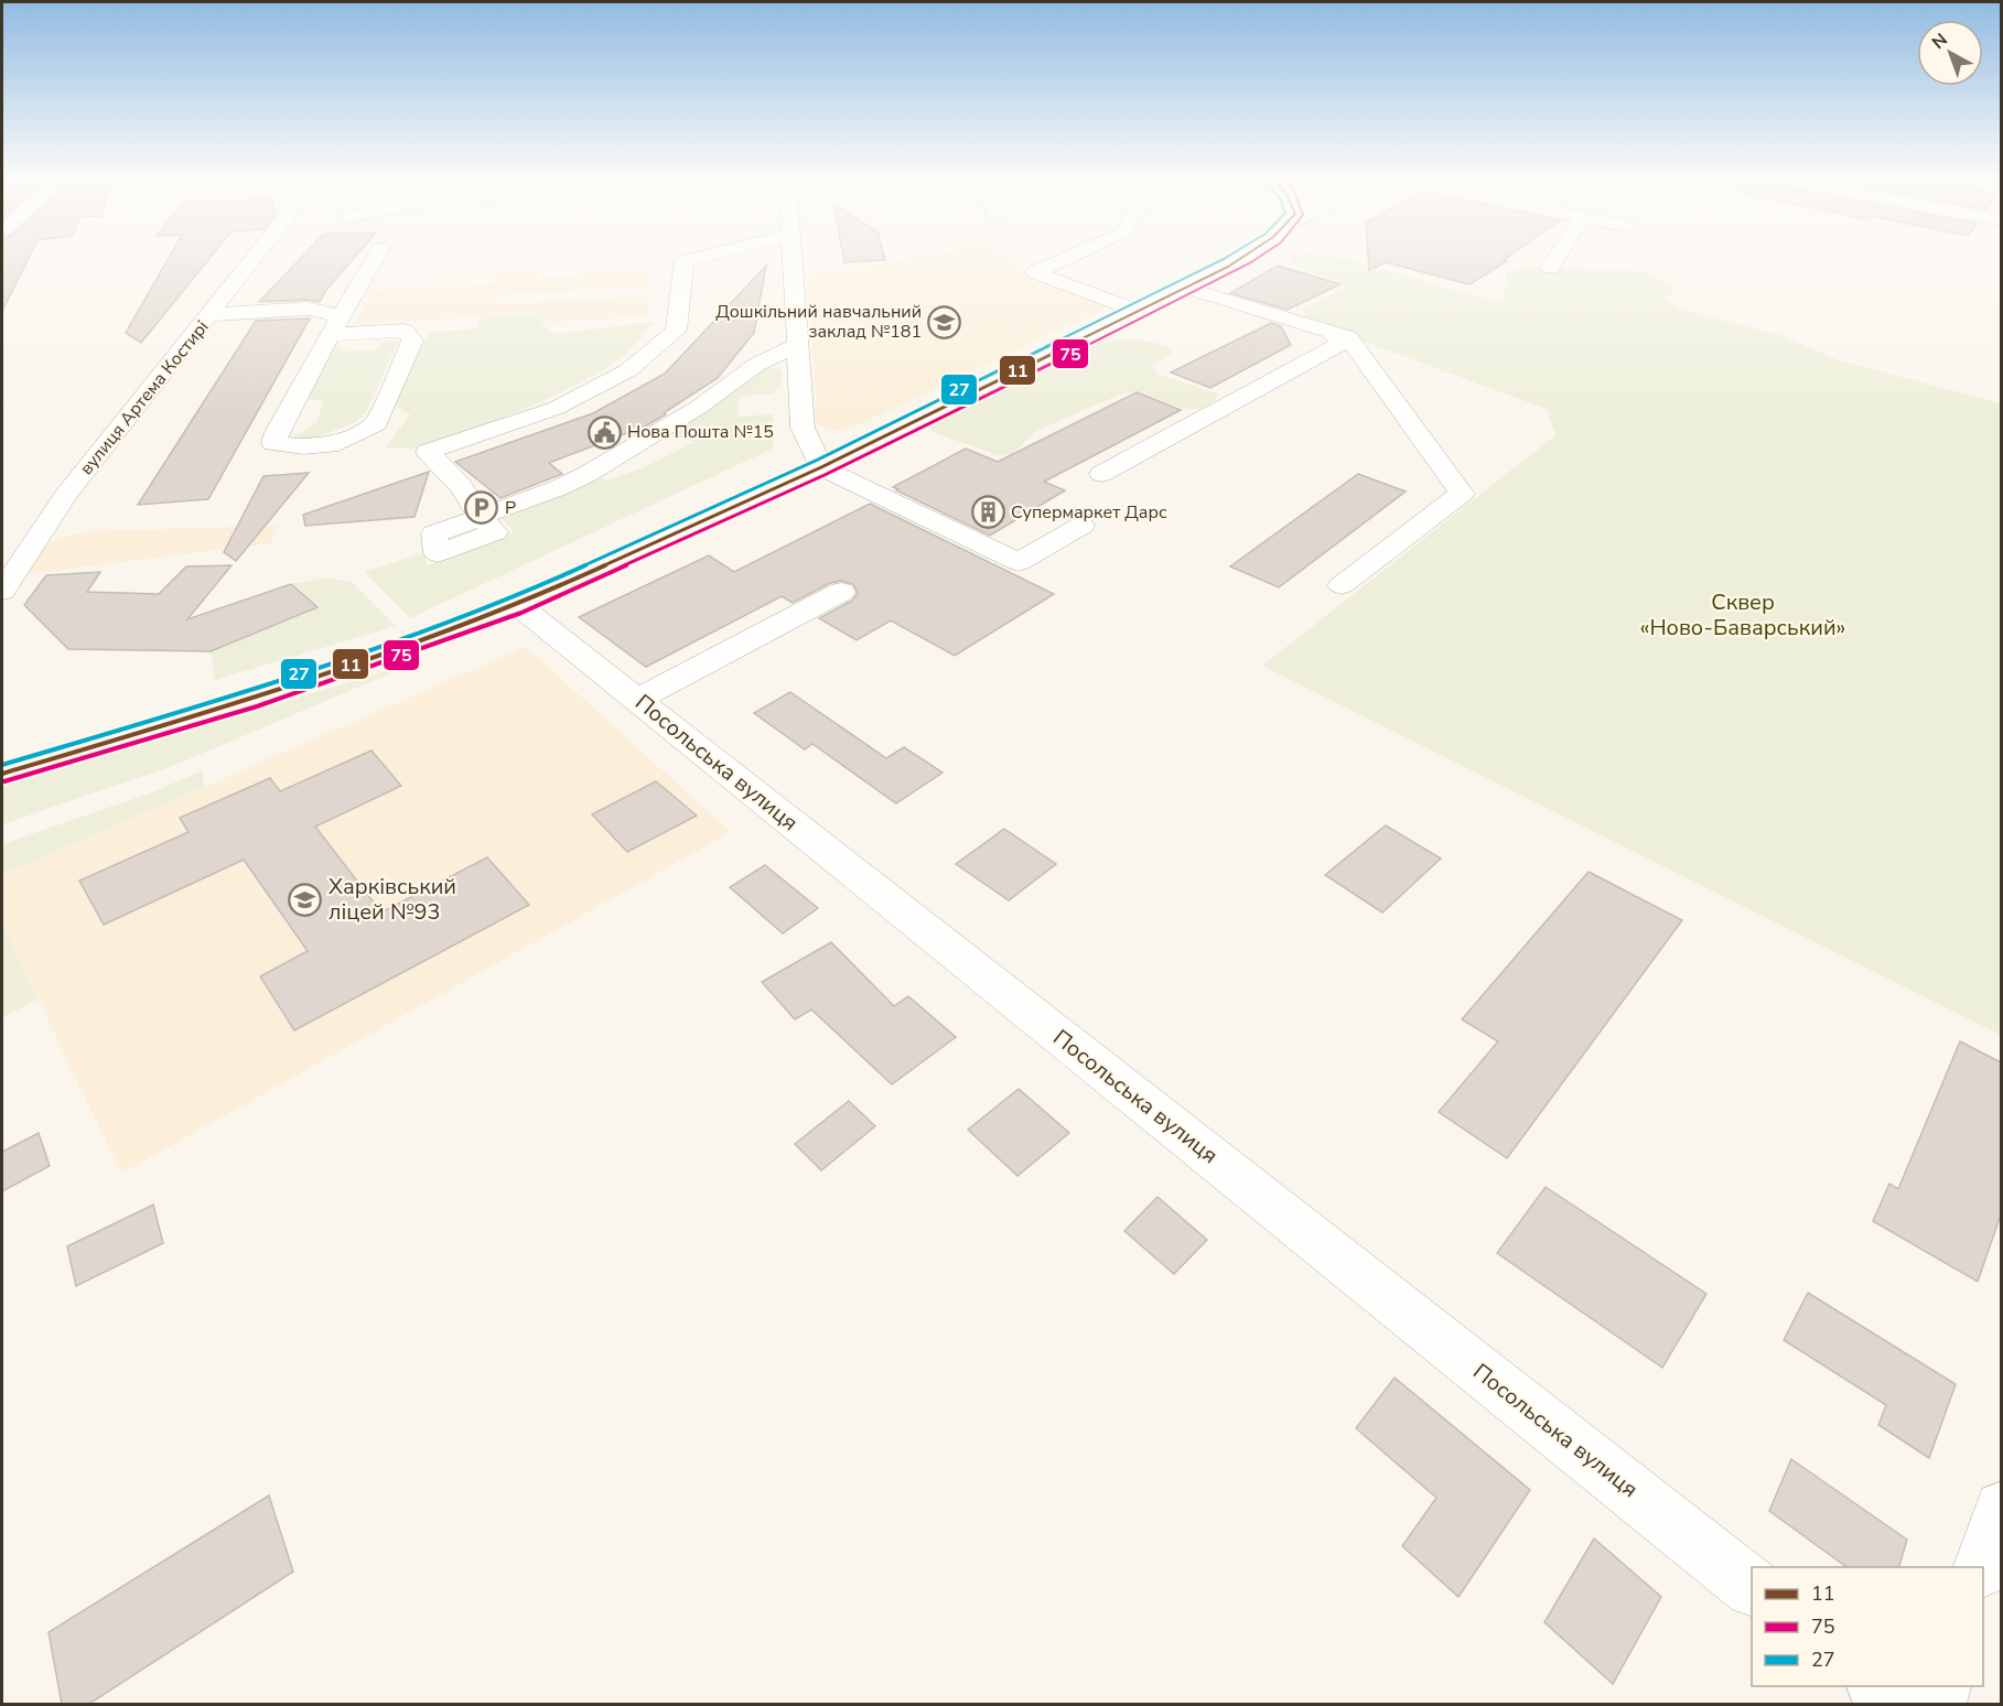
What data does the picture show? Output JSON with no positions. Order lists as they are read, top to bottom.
{
  "streets": {
    "street": ["вулиця Артема Костирі", "Посольська вулиця"]
  },
  "parks": ["Сквер «Ново-Баварський»"],
  "places": {
    "school or university": ["Дошкільний навчальний заклад №181", "Харківський ліцей №93"],
    "public building": ["Нова Пошта №15"],
    "parking": ["Р"],
    "building": ["Супермаркет Дарс"]
  },
  "lines": ["transit line 11", "transit line 75", "transit line 27"],
  "legend": ["11", "75", "27"],
  "north": "top left"
}
